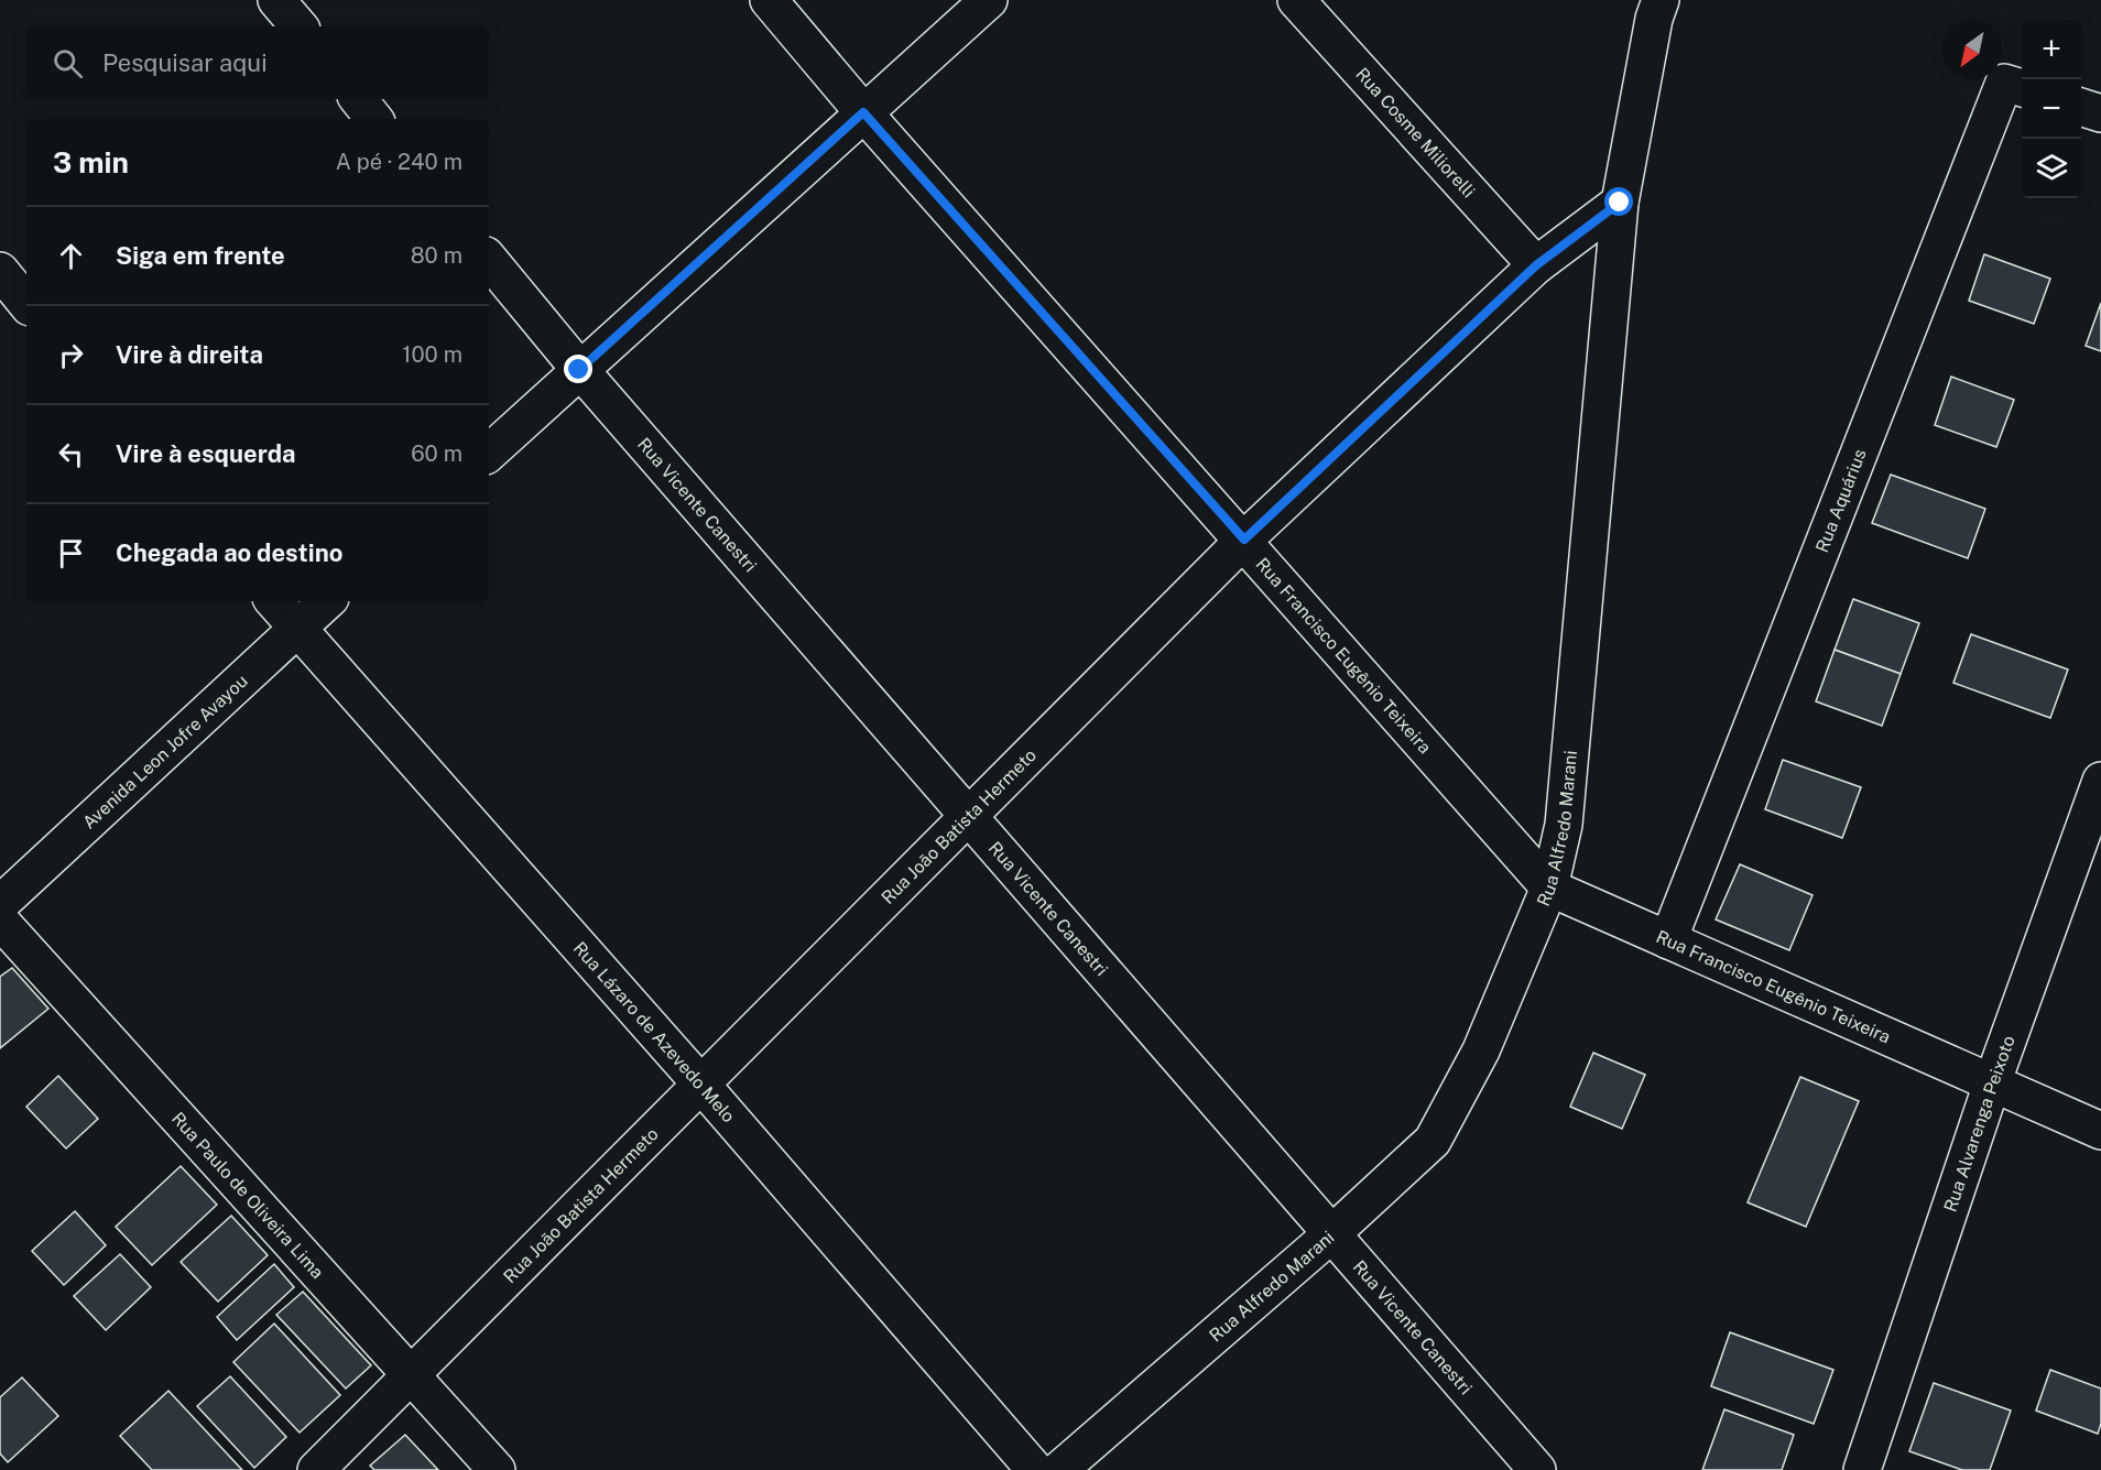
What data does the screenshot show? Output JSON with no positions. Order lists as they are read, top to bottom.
{
  "streets": {
    "street": [
      "Rua Cosme Miliorelli",
      "Rua Aquárius",
      "Rua Vicente Canestri",
      "Rua Francisco Eugênio Teixeira",
      "Avenida Leon Jofre Avayou",
      "Rua João Batista Hermeto",
      "Rua Alfredo Marani",
      "Rua Lázaro de Azevedo Melo",
      "Rua Alvarenga Peixoto",
      "Rua Paulo de Oliveira Lima"
    ]
  },
  "crossings": [
    ["Rua Cosme Miliorelli", "Rua João Batista Hermeto"],
    ["Rua Aquárius", "Rua Francisco Eugênio Teixeira"],
    ["Rua Vicente Canestri", "Rua João Batista Hermeto"],
    ["Rua Vicente Canestri", "Rua Alfredo Marani"],
    ["Rua Francisco Eugênio Teixeira", "Rua João Batista Hermeto"],
    ["Rua Francisco Eugênio Teixeira", "Rua Alfredo Marani"],
    ["Rua Francisco Eugênio Teixeira", "Rua Alvarenga Peixoto"],
    ["Avenida Leon Jofre Avayou", "Rua Lázaro de Azevedo Melo"],
    ["Rua João Batista Hermeto", "Rua Alfredo Marani"],
    ["Rua João Batista Hermeto", "Rua Lázaro de Azevedo Melo"],
    ["Rua João Batista Hermeto", "Rua Paulo de Oliveira Lima"]
  ],
  "north": "bottom left",
  "page": {
    "map_buttons": ["+", "−"],
    "search": "Pesquisar aqui",
    "heading": ["3 min", "A pé · 240 m"],
    "list": [
      ["Siga em frente", "80 m"],
      ["Vire à direita", "100 m"],
      ["Vire à esquerda", "60 m"],
      "Chegada ao destino"
    ]
  }
}
